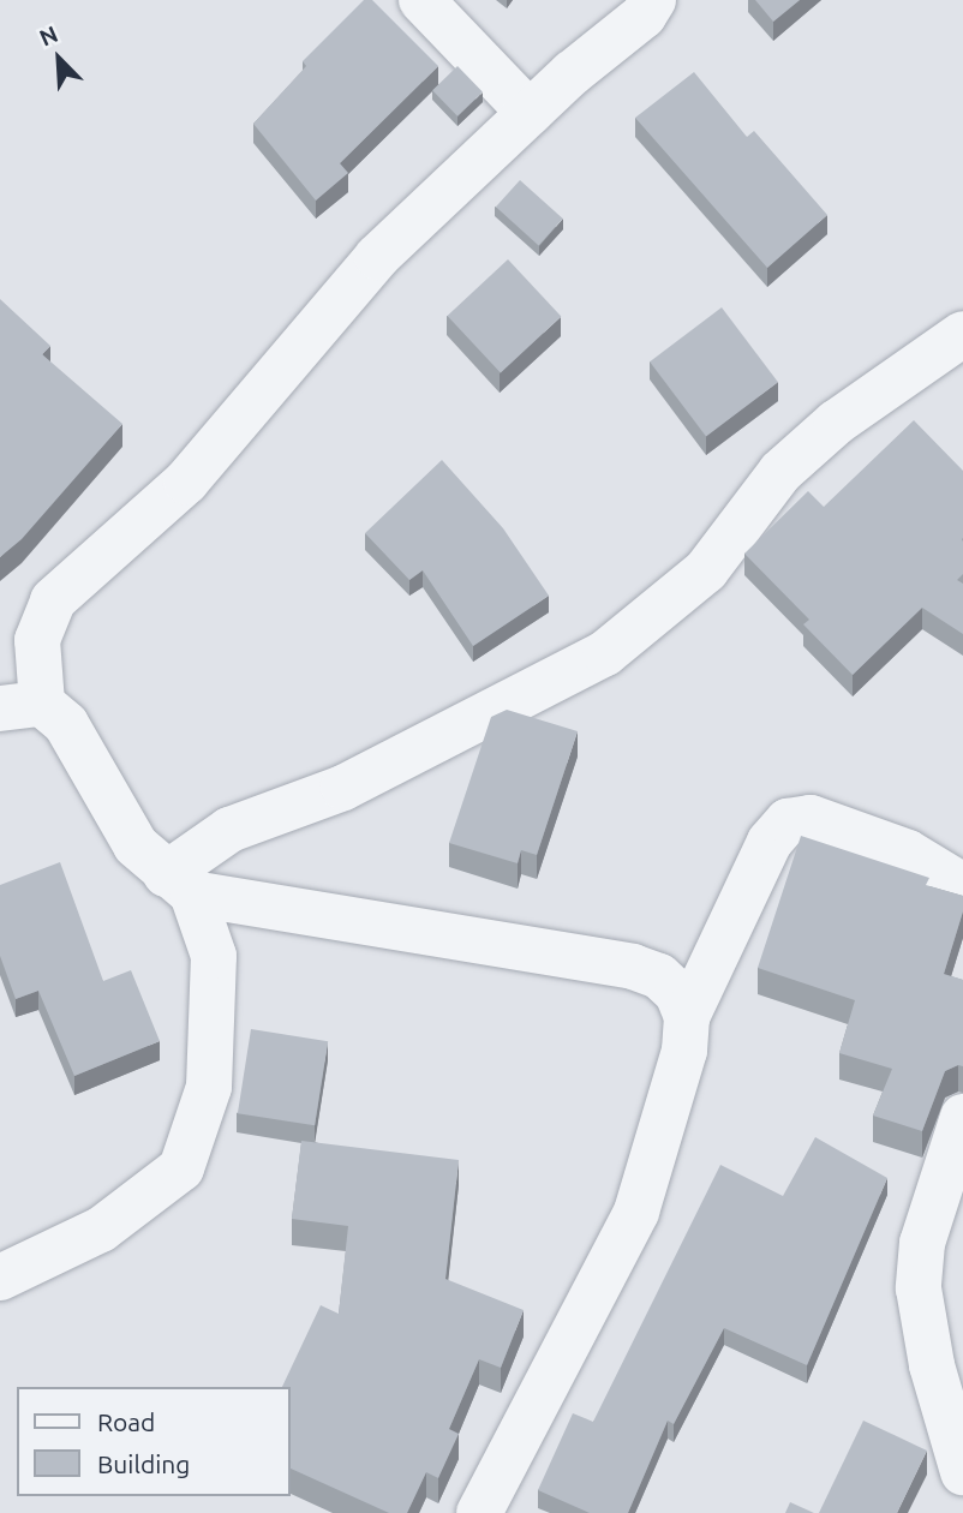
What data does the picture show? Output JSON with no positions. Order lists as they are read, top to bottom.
{
  "legend": ["Road", "Building"],
  "north": "top left"
}
